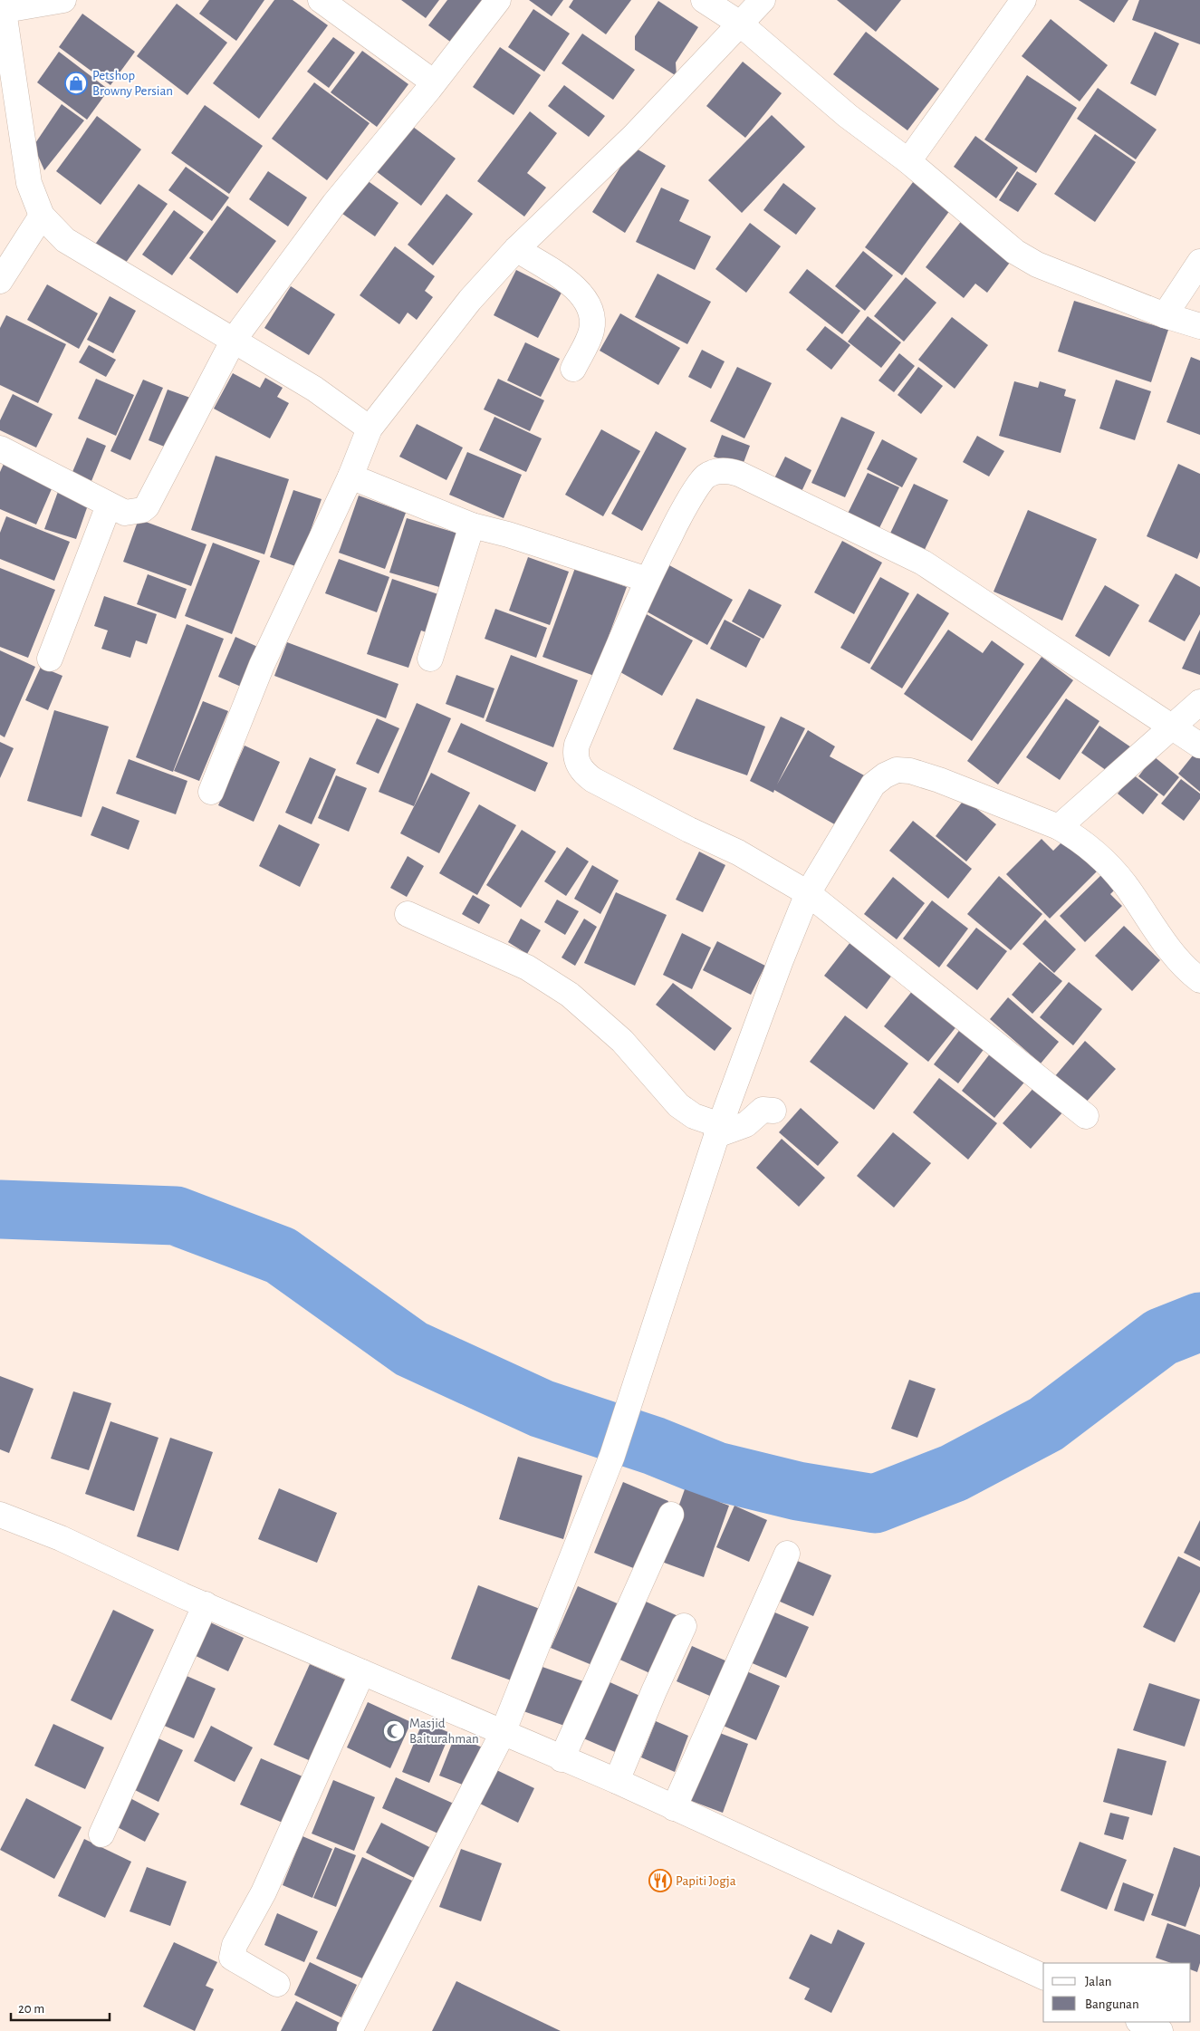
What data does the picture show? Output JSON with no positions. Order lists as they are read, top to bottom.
{
  "places": {
    "shop": ["Petshop Browny Persian"],
    "mosque": ["Masjid Baiturahman"],
    "restaurant": ["Papiti Jogja"]
  },
  "legend": ["Jalan", "Bangunan"],
  "scale_bar": "20 m"
}
